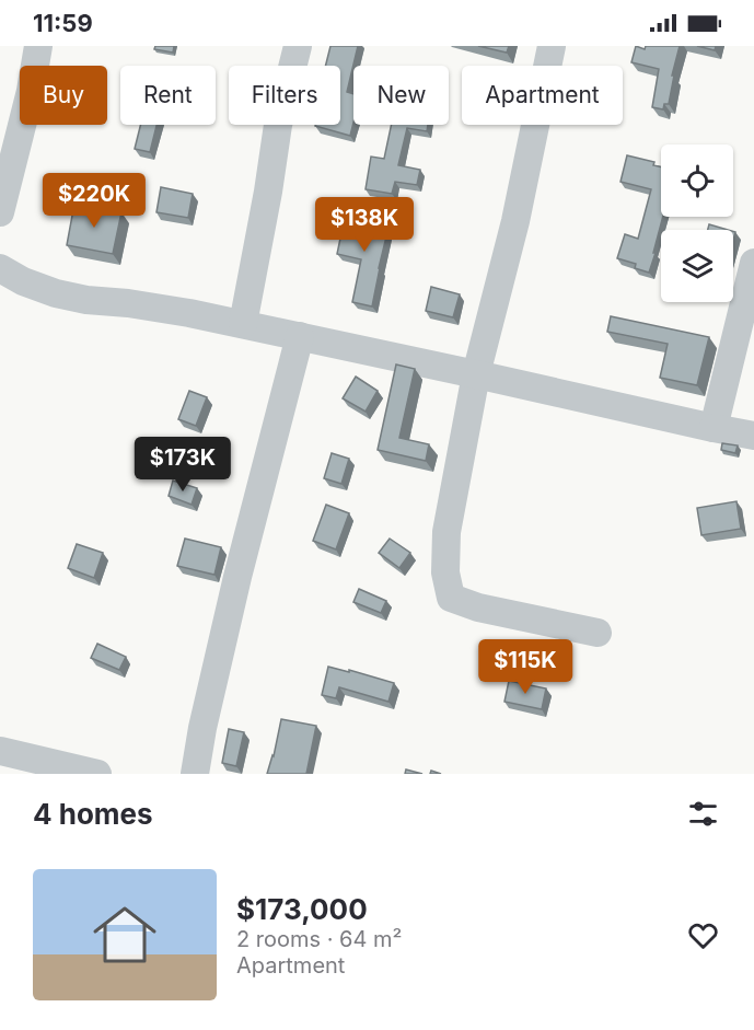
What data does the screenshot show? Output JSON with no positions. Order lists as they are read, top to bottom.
{
  "page": {
    "status": "11:59",
    "chip": [
      "Buy",
      "Rent",
      "Filters",
      "New",
      "Apartment"
    ],
    "price": [
      "$220K",
      "$138K",
      "$173K",
      "$115K"
    ],
    "heading": "4 homes",
    "list": [
      {
        "name": "$173,000",
        "note": "2 rooms · 64 m² · Apartment"
      }
    ]
  }
}
